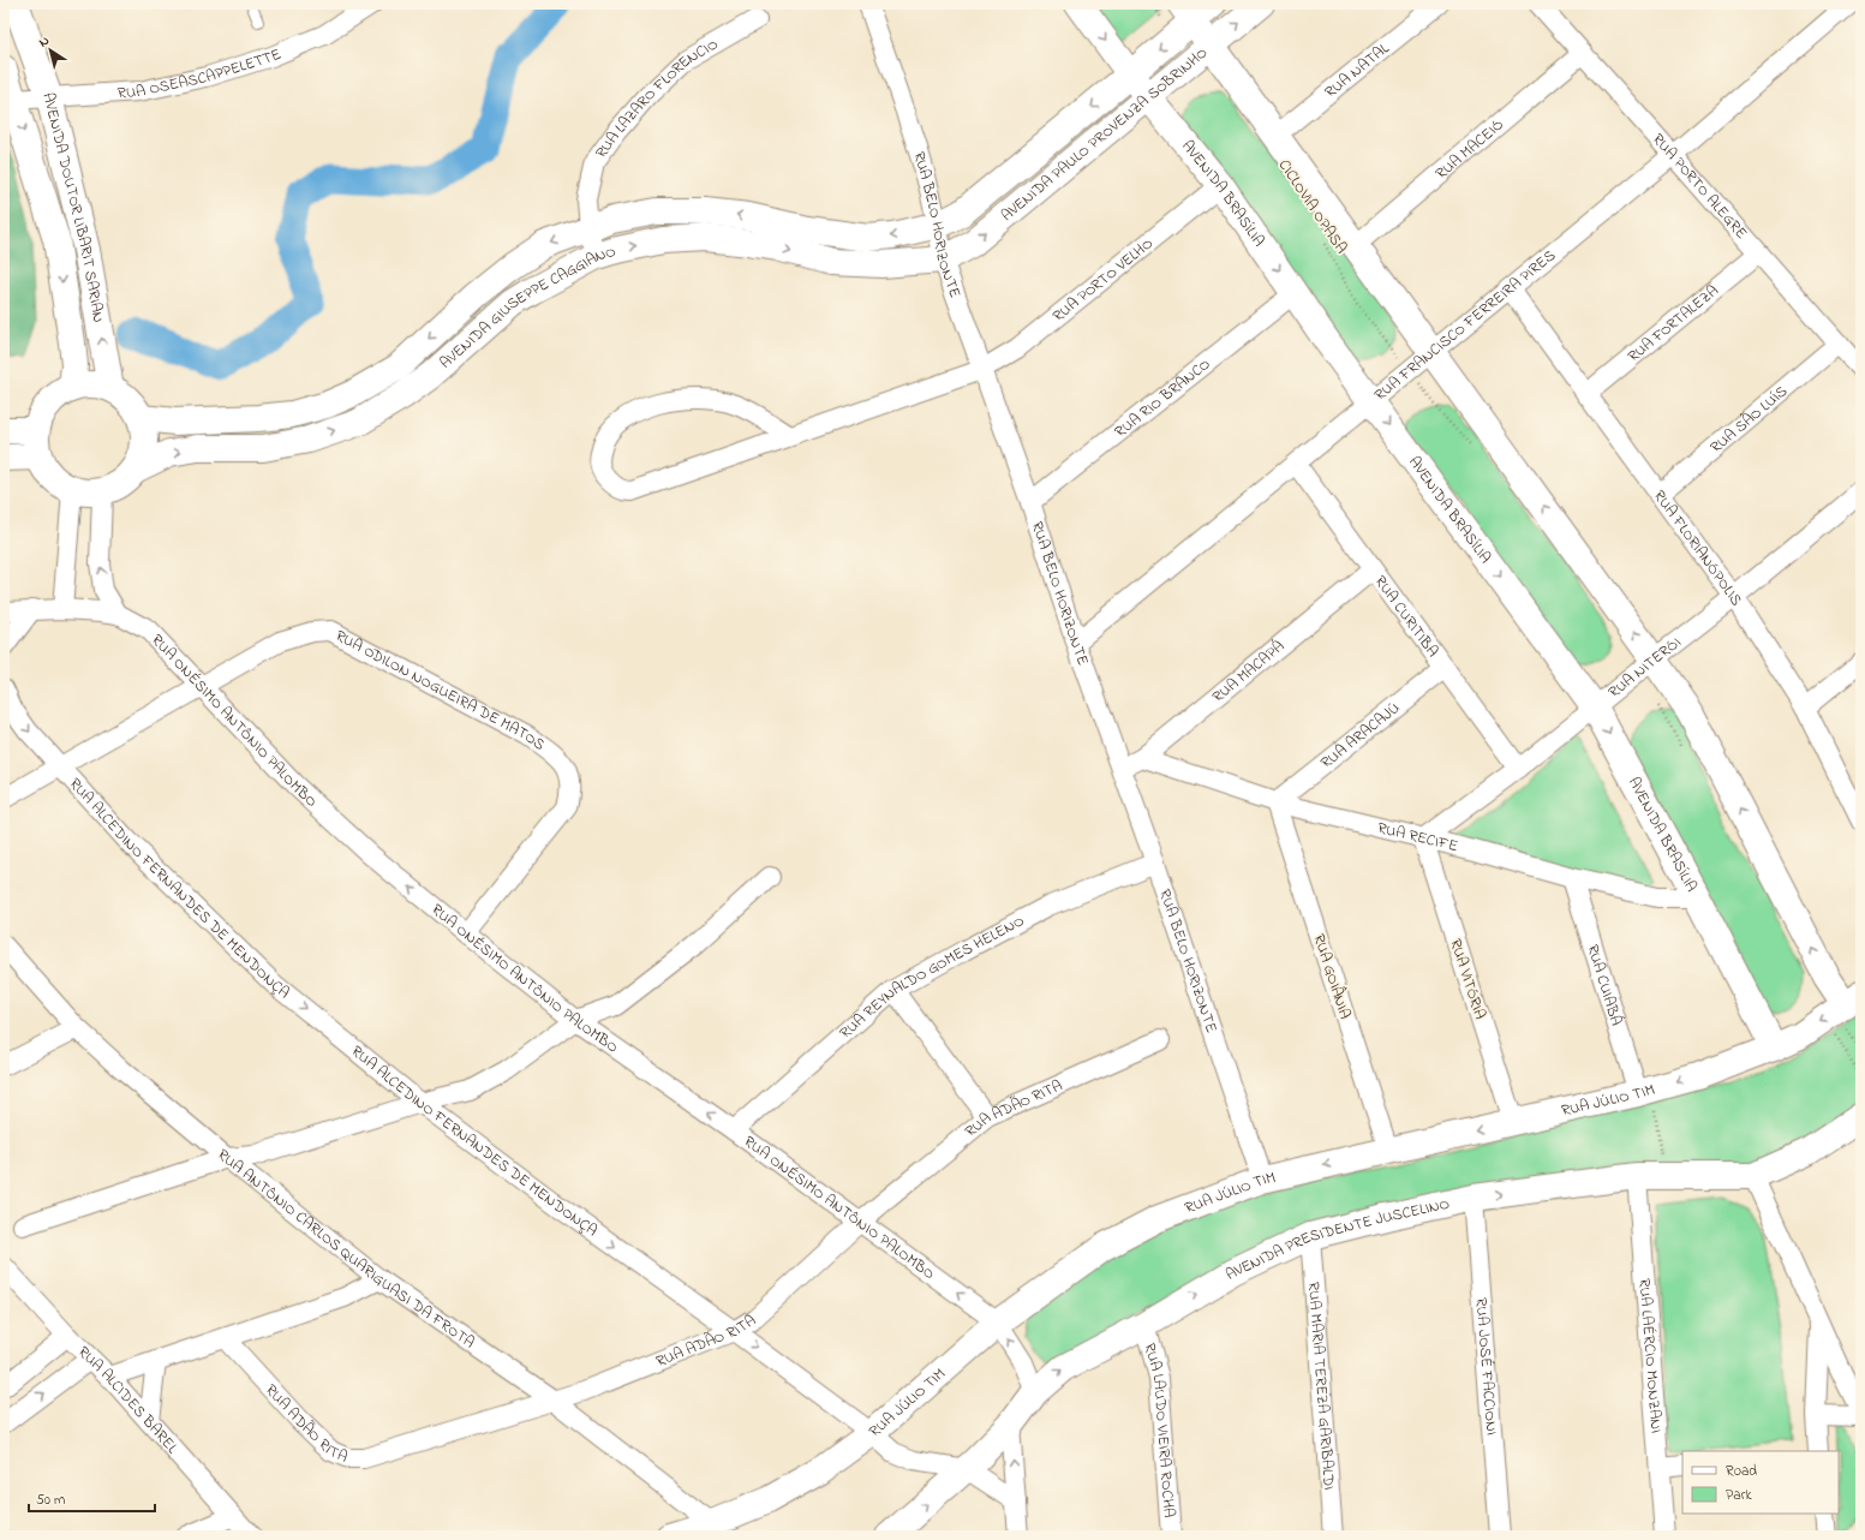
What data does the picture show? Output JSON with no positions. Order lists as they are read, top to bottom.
{
  "streets": {
    "main road": [
      "AVENIDA PAULO PROVENZA SOBRINHO",
      "AVENIDA BRASÍLIA",
      "AVENIDA DOUTOR LIBARIT SARIAN",
      "AVENIDA GIUSEPPE CAGGIANO",
      "RUA JÚLIO TIM",
      "AVENIDA PRESIDENTE JUSCELINO"
    ],
    "street": [
      "RUA NATAL",
      "RUA OSEASCAPPELETTE",
      "RUA LAZARO FLORENCIO",
      "RUA MACEIÓ",
      "RUA PORTO ALEGRE",
      "RUA BELO HORIZONTE",
      "RUA PORTO VELHO",
      "RUA FORTALEZA",
      "RUA FRANCISCO FERREIRA PIRES",
      "RUA RIO BRANCO",
      "RUA SÃO LUÍS",
      "RUA FLORIANÓPOLIS",
      "RUA CURITIBA",
      "RUA NITERÓI",
      "RUA MACAPÁ",
      "RUA ODILON NOGUEIRA DE MATOS",
      "RUA ONÉSIMO ANTÔNIO PALOMBO",
      "RUA ARACAJÚ",
      "RUA RECIFE",
      "RUA ALCEDINO FERNANDES DE MENDONÇA",
      "RUA GOIÂNIA",
      "RUA REYNALDO GOMES HELENO",
      "RUA VITÓRIA",
      "RUA CUIABÁ",
      "RUA ADÃO RITA",
      "RUA ANTÔNIO CARLOS QUARIGUASI DA FROTA",
      "RUA LAÉRCIO MONZANI",
      "RUA JOSÉ FACCIONI",
      "RUA MARIA TEREZA GARIBALDI",
      "RUA ALCIDES BAREL",
      "RUA LAUDO VIEIRA ROCHA"
    ],
    "path": ["CICLOVIA OPASA"]
  },
  "crossings": [
    ["RUA OSEASCAPPELETTE", "AVENIDA DOUTOR LIBARIT SARIAN"],
    ["RUA LAZARO FLORENCIO", "AVENIDA GIUSEPPE CAGGIANO"],
    ["AVENIDA PAULO PROVENZA SOBRINHO", "AVENIDA BRASÍLIA"],
    ["AVENIDA PAULO PROVENZA SOBRINHO", "RUA BELO HORIZONTE"],
    ["AVENIDA PAULO PROVENZA SOBRINHO", "AVENIDA GIUSEPPE CAGGIANO"],
    ["RUA MACEIÓ", "RUA PORTO ALEGRE"],
    ["RUA PORTO ALEGRE", "RUA FORTALEZA"],
    ["RUA PORTO ALEGRE", "RUA FRANCISCO FERREIRA PIRES"],
    ["RUA PORTO ALEGRE", "RUA SÃO LUÍS"],
    ["AVENIDA BRASÍLIA", "RUA PORTO VELHO"],
    ["AVENIDA BRASÍLIA", "RUA FRANCISCO FERREIRA PIRES"],
    ["AVENIDA BRASÍLIA", "RUA RIO BRANCO"],
    ["AVENIDA BRASÍLIA", "RUA NITERÓI"],
    ["AVENIDA BRASÍLIA", "RUA RECIFE"],
    ["AVENIDA BRASÍLIA", "RUA JÚLIO TIM"],
    ["AVENIDA DOUTOR LIBARIT SARIAN", "AVENIDA GIUSEPPE CAGGIANO"],
    ["RUA BELO HORIZONTE", "RUA PORTO VELHO"],
    ["RUA BELO HORIZONTE", "AVENIDA GIUSEPPE CAGGIANO"],
    ["RUA BELO HORIZONTE", "RUA FRANCISCO FERREIRA PIRES"],
    ["RUA BELO HORIZONTE", "RUA RIO BRANCO"],
    ["RUA BELO HORIZONTE", "RUA MACAPÁ"],
    ["RUA BELO HORIZONTE", "RUA REYNALDO GOMES HELENO"],
    ["RUA BELO HORIZONTE", "RUA JÚLIO TIM"],
    ["RUA FORTALEZA", "RUA FLORIANÓPOLIS"],
    ["RUA FRANCISCO FERREIRA PIRES", "RUA FLORIANÓPOLIS"],
    ["RUA FRANCISCO FERREIRA PIRES", "RUA CURITIBA"],
    ["RUA SÃO LUÍS", "RUA FLORIANÓPOLIS"],
    ["RUA FLORIANÓPOLIS", "RUA NITERÓI"],
    ["RUA CURITIBA", "RUA NITERÓI"],
    ["RUA CURITIBA", "RUA MACAPÁ"],
    ["RUA CURITIBA", "RUA ARACAJÚ"],
    ["RUA NITERÓI", "RUA RECIFE"],
    ["RUA NITERÓI", "RUA VITÓRIA"],
    ["RUA MACAPÁ", "RUA RECIFE"],
    ["RUA ODILON NOGUEIRA DE MATOS", "RUA ONÉSIMO ANTÔNIO PALOMBO"],
    ["RUA ODILON NOGUEIRA DE MATOS", "RUA ALCEDINO FERNANDES DE MENDONÇA"],
    ["RUA ONÉSIMO ANTÔNIO PALOMBO", "RUA REYNALDO GOMES HELENO"],
    ["RUA ONÉSIMO ANTÔNIO PALOMBO", "RUA JÚLIO TIM"],
    ["RUA ONÉSIMO ANTÔNIO PALOMBO", "RUA ADÃO RITA"],
    ["RUA ONÉSIMO ANTÔNIO PALOMBO", "AVENIDA PRESIDENTE JUSCELINO"],
    ["RUA ARACAJÚ", "RUA RECIFE"],
    ["RUA ARACAJÚ", "RUA GOIÂNIA"],
    ["RUA RECIFE", "RUA GOIÂNIA"],
    ["RUA RECIFE", "RUA VITÓRIA"],
    ["RUA RECIFE", "RUA CUIABÁ"],
    ["RUA ALCEDINO FERNANDES DE MENDONÇA", "RUA JÚLIO TIM"],
    ["RUA ALCEDINO FERNANDES DE MENDONÇA", "RUA ADÃO RITA"],
    ["RUA ALCEDINO FERNANDES DE MENDONÇA", "AVENIDA PRESIDENTE JUSCELINO"],
    ["RUA GOIÂNIA", "RUA JÚLIO TIM"],
    ["RUA VITÓRIA", "RUA JÚLIO TIM"],
    ["RUA CUIABÁ", "RUA JÚLIO TIM"],
    ["RUA JÚLIO TIM", "RUA ANTÔNIO CARLOS QUARIGUASI DA FROTA"],
    ["RUA ADÃO RITA", "RUA ANTÔNIO CARLOS QUARIGUASI DA FROTA"],
    ["AVENIDA PRESIDENTE JUSCELINO", "RUA LAÉRCIO MONZANI"],
    ["AVENIDA PRESIDENTE JUSCELINO", "RUA JOSÉ FACCIONI"],
    ["AVENIDA PRESIDENTE JUSCELINO", "RUA MARIA TEREZA GARIBALDI"],
    ["AVENIDA PRESIDENTE JUSCELINO", "RUA LAUDO VIEIRA ROCHA"]
  ],
  "one_way": [
    "RUA ONÉSIMO ANTÔNIO PALOMBO",
    "RUA ALCEDINO FERNANDES DE MENDONÇA",
    "RUA JÚLIO TIM",
    "AVENIDA PRESIDENTE JUSCELINO"
  ],
  "legend": ["Road", "Park"],
  "scale_bar": "50 m",
  "north": "top left"
}
